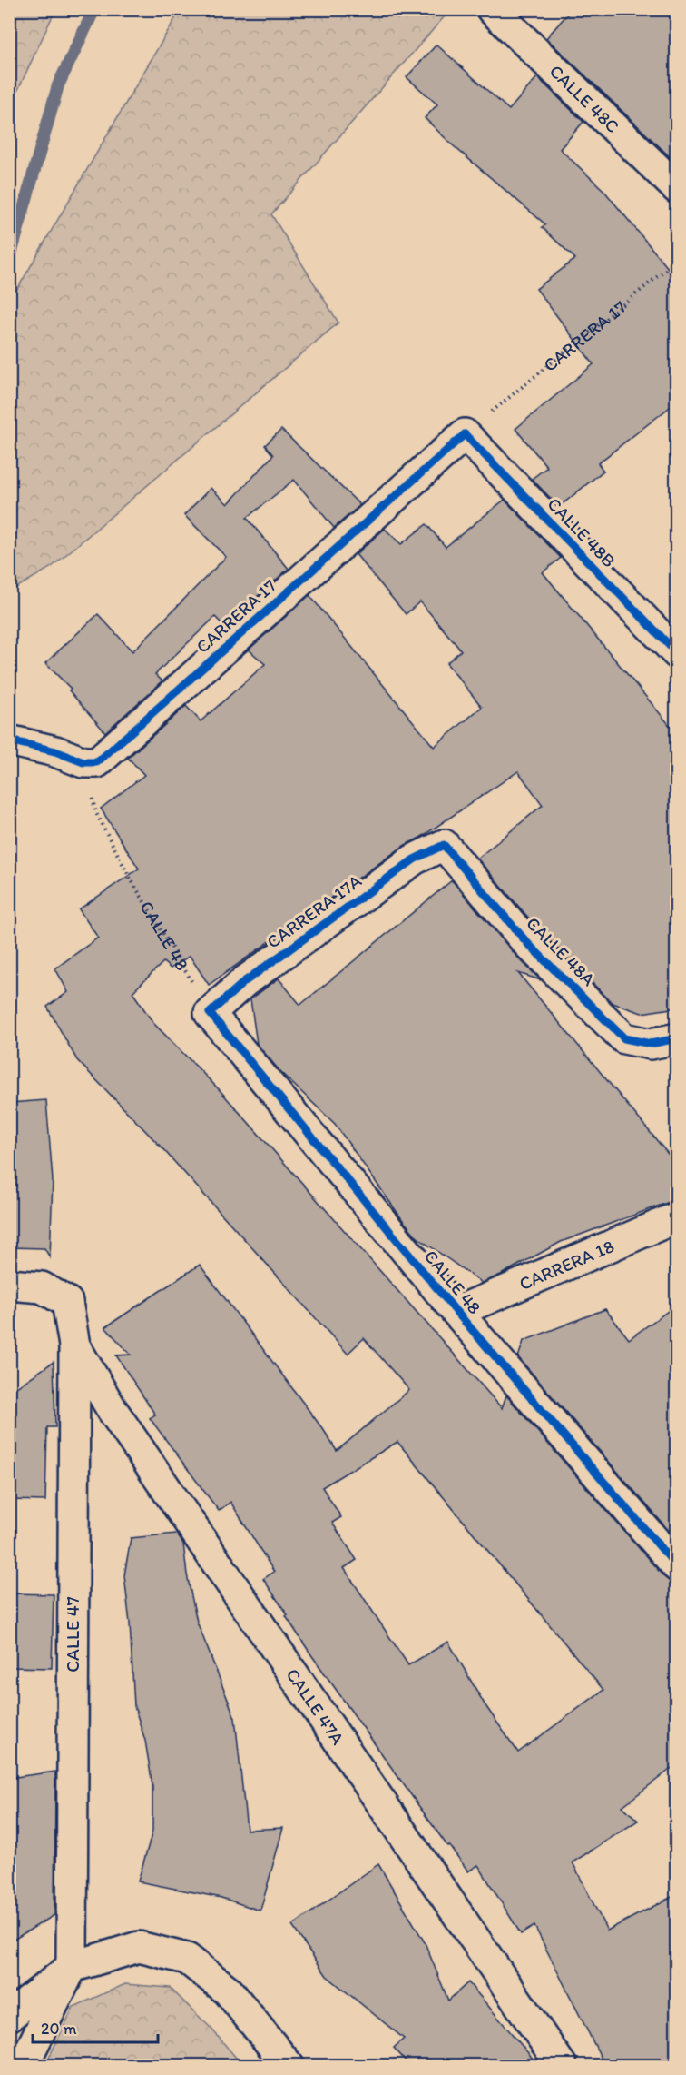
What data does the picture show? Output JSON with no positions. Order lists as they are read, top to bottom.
{
  "streets": {
    "street": [
      "CALLE 48C",
      "CARRERA 17",
      "CALLE 48B",
      "CARRERA 17A",
      "CALLE 48",
      "CALLE 48A",
      "CARRERA 18",
      "CALLE 47",
      "CALLE 47A"
    ]
  },
  "crossings": [
    ["CARRERA 17", "CALLE 48B"],
    ["CARRERA 17", "CALLE 48"],
    ["CARRERA 17A", "CALLE 48"],
    ["CARRERA 17A", "CALLE 48A"],
    ["CALLE 48", "CARRERA 18"],
    ["CALLE 47", "CALLE 47A"]
  ],
  "scale_bar": "20 m"
}
